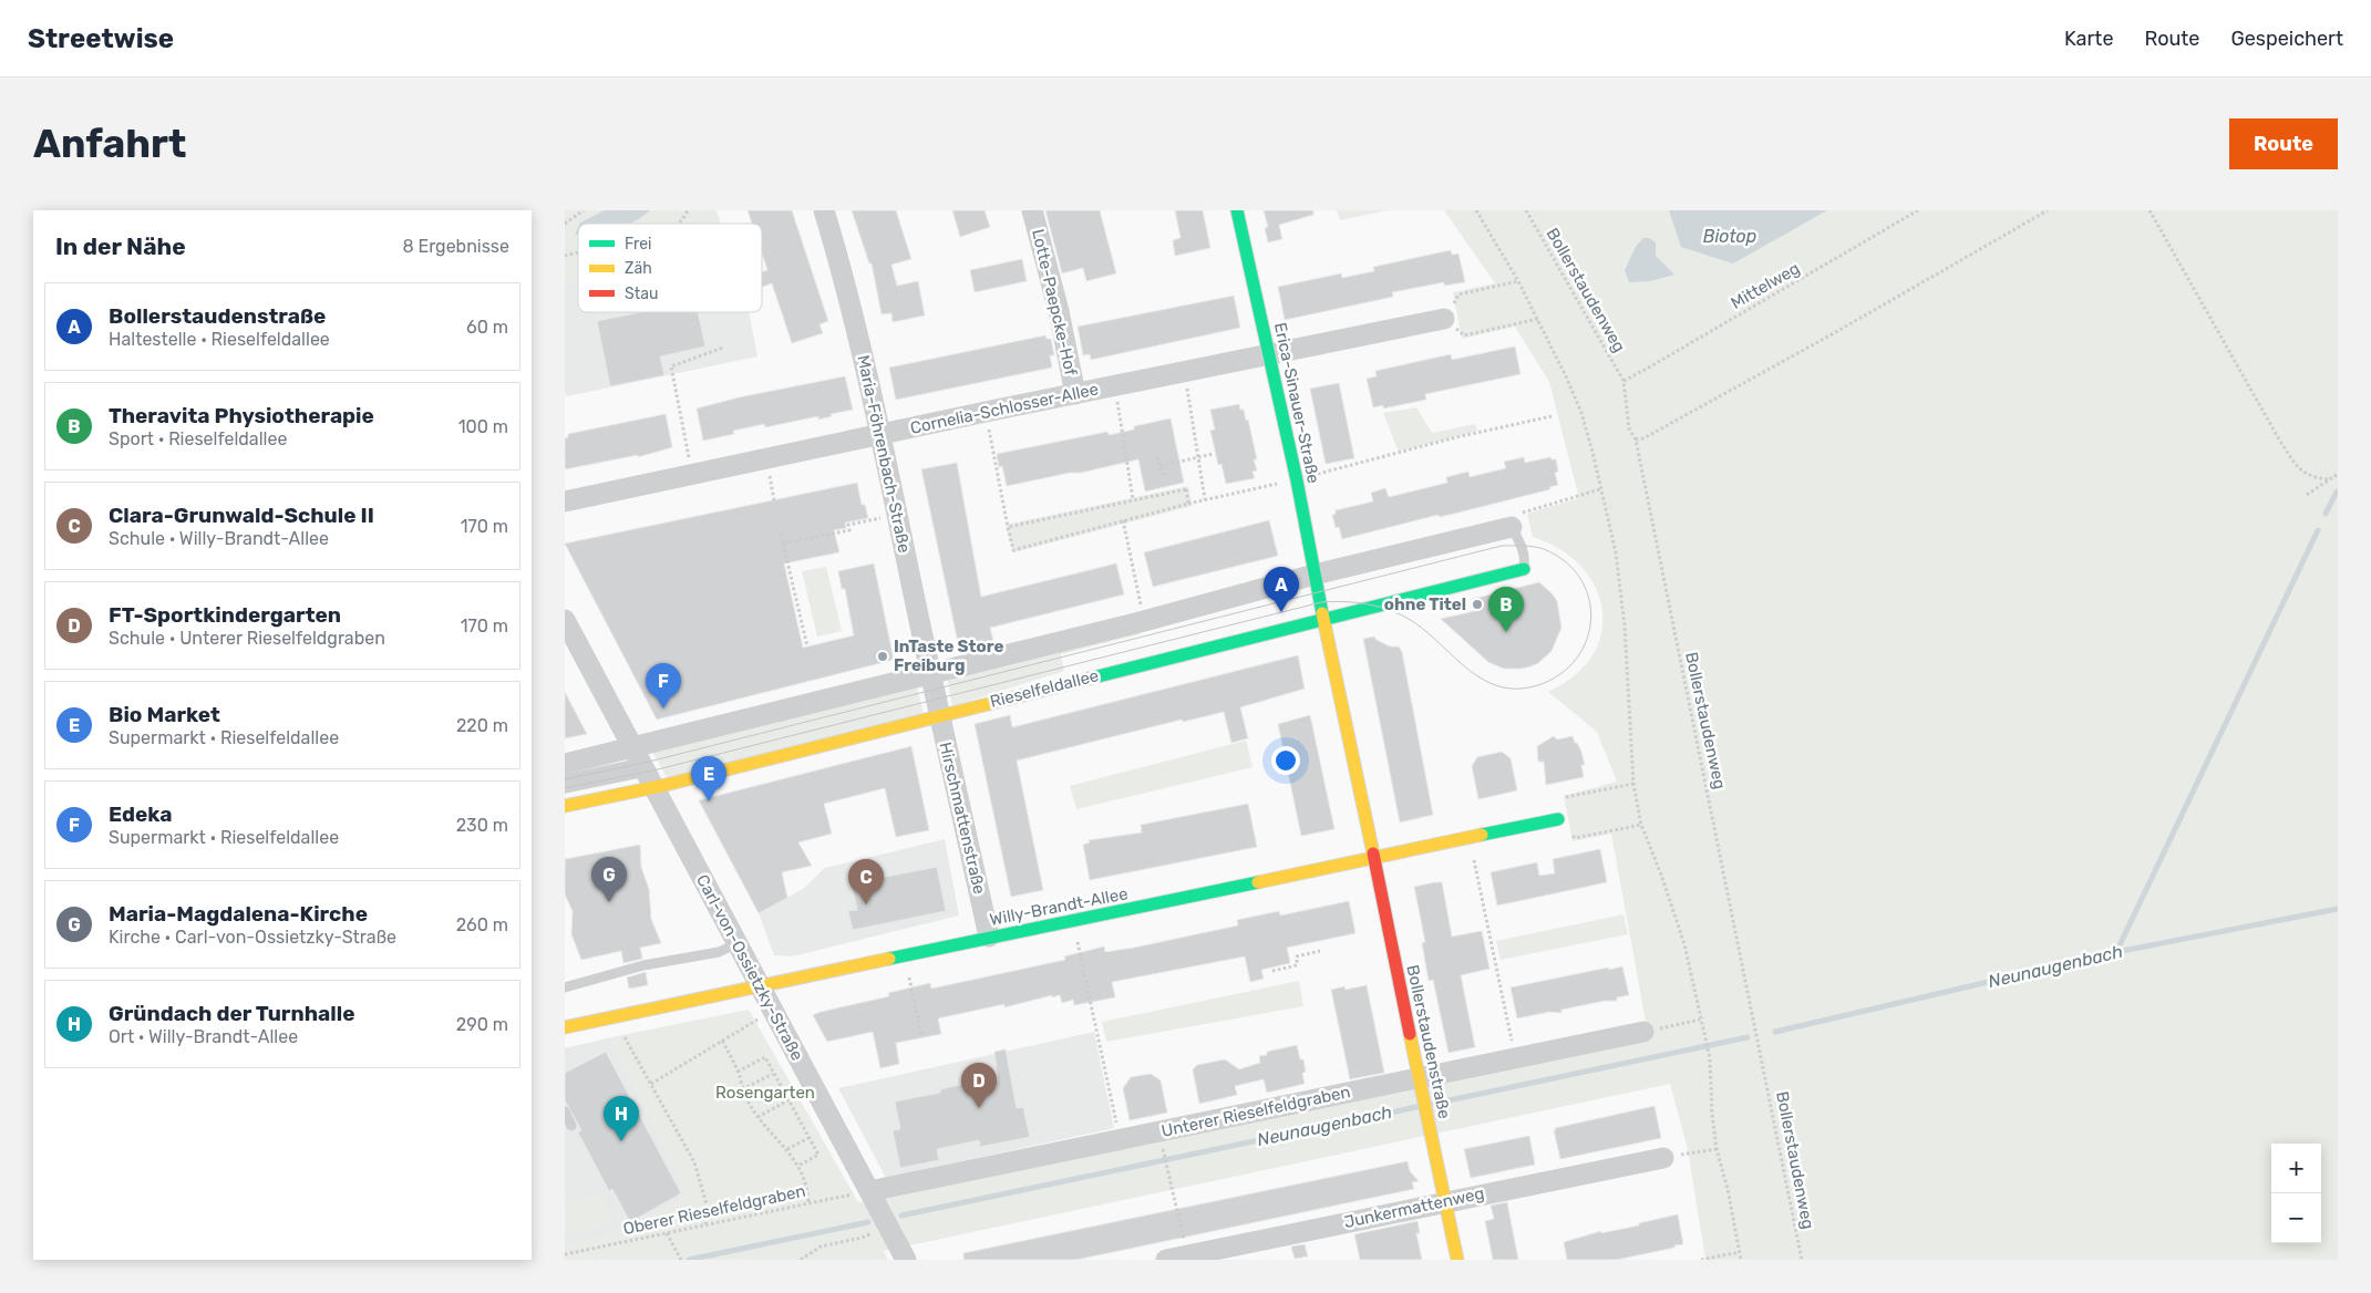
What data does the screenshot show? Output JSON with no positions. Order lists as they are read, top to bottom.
{
  "streets": {
    "street": [
      "Lotte-Paepcke-Hof",
      "Erica-Sinauer-Straße",
      "Cornelia-Schlosser-Allee",
      "Maria-Föhrenbach-Straße",
      "Rieselfeldallee",
      "Hirschmattenstraße",
      "Willy-Brandt-Allee",
      "Carl-von-Ossietzky-Straße",
      "Bollerstaudenstraße",
      "Unterer Rieselfeldgraben",
      "Junkermattenweg"
    ],
    "path": ["Mittelweg", "Bollerstaudenweg", "Oberer Rieselfeldgraben"]
  },
  "crossings": [
    ["Mittelweg", "Bollerstaudenweg"],
    ["Lotte-Paepcke-Hof", "Cornelia-Schlosser-Allee"],
    ["Erica-Sinauer-Straße", "Cornelia-Schlosser-Allee"],
    ["Erica-Sinauer-Straße", "Rieselfeldallee"],
    ["Erica-Sinauer-Straße", "Bollerstaudenstraße"],
    ["Cornelia-Schlosser-Allee", "Maria-Föhrenbach-Straße"],
    ["Maria-Föhrenbach-Straße", "Rieselfeldallee"],
    ["Maria-Föhrenbach-Straße", "Hirschmattenstraße"],
    ["Rieselfeldallee", "Hirschmattenstraße"],
    ["Rieselfeldallee", "Carl-von-Ossietzky-Straße"],
    ["Rieselfeldallee", "Bollerstaudenstraße"],
    ["Hirschmattenstraße", "Willy-Brandt-Allee"],
    ["Willy-Brandt-Allee", "Carl-von-Ossietzky-Straße"],
    ["Willy-Brandt-Allee", "Bollerstaudenstraße"],
    ["Carl-von-Ossietzky-Straße", "Unterer Rieselfeldgraben"],
    ["Carl-von-Ossietzky-Straße", "Oberer Rieselfeldgraben"],
    ["Bollerstaudenstraße", "Unterer Rieselfeldgraben"],
    ["Bollerstaudenstraße", "Junkermattenweg"],
    ["Unterer Rieselfeldgraben", "Oberer Rieselfeldgraben"]
  ],
  "water": ["Biotop", "Neunaugenbach"],
  "parks": ["Rosengarten"],
  "places": ["ohne Titel", "InTaste Store Freiburg"],
  "legend": ["Frei", "Zäh", "Stau"],
  "page": {
    "header": "Streetwise",
    "nav": ["Karte", "Route", "Gespeichert"],
    "buttons": "Route",
    "title": "Anfahrt",
    "heading": ["In der Nähe", "8 Ergebnisse"],
    "list": [
      {
        "mark": "A",
        "name": "Bollerstaudenstraße",
        "note": "Haltestelle · Rieselfeldallee",
        "value": "60 m"
      },
      {
        "mark": "B",
        "name": "Theravita Physiotherapie",
        "note": "Sport · Rieselfeldallee",
        "value": "100 m"
      },
      {
        "mark": "C",
        "name": "Clara-Grunwald-Schule II",
        "note": "Schule · Willy-Brandt-Allee",
        "value": "170 m"
      },
      {
        "mark": "D",
        "name": "FT-Sportkindergarten",
        "note": "Schule · Unterer Rieselfeldgraben",
        "value": "170 m"
      },
      {
        "mark": "E",
        "name": "Bio Market",
        "note": "Supermarkt · Rieselfeldallee",
        "value": "220 m"
      },
      {
        "mark": "F",
        "name": "Edeka",
        "note": "Supermarkt · Rieselfeldallee",
        "value": "230 m"
      },
      {
        "mark": "G",
        "name": "Maria-Magdalena-Kirche",
        "note": "Kirche · Carl-von-Ossietzky-Straße",
        "value": "260 m"
      },
      {
        "mark": "H",
        "name": "Gründach der Turnhalle",
        "note": "Ort · Willy-Brandt-Allee",
        "value": "290 m"
      }
    ],
    "pins": [
      "A",
      "B",
      "F",
      "E",
      "G",
      "C",
      "D",
      "H"
    ],
    "map_buttons": ["+", "−"]
  }
}
